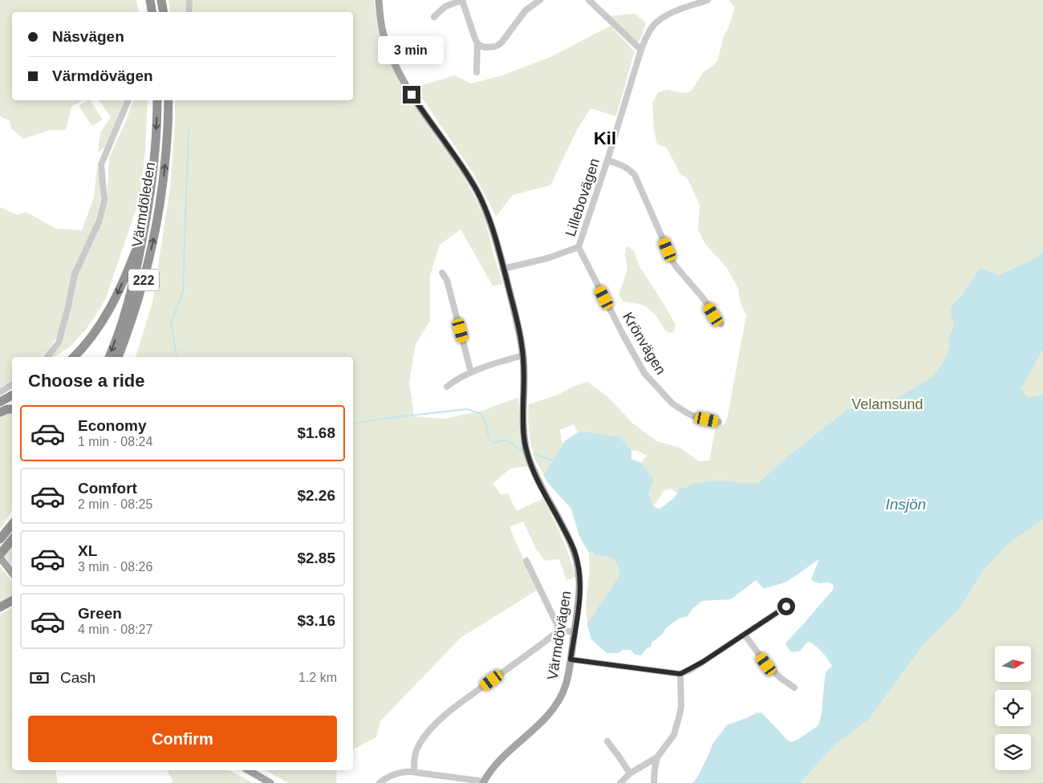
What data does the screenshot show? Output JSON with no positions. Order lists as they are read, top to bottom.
{
  "streets": {
    "highway": ["Värmdöleden", "222"],
    "main road": ["Värmdövägen"],
    "street": ["Lillebovägen", "Krönvägen"]
  },
  "crossings": [
    ["Lillebovägen", "Krönvägen"],
    ["Lillebovägen", "Värmdövägen"]
  ],
  "districts": ["Kil"],
  "water": ["Insjön"],
  "parks": ["Velamsund"],
  "north": "right",
  "page": {
    "banner": ["Näsvägen", "Värmdövägen"],
    "bubble": "3 min",
    "heading": "Choose a ride",
    "list": [
      {
        "name": "Economy",
        "note": "1 min · 08:24",
        "value": "$1.68"
      },
      {
        "name": "Comfort",
        "note": "2 min · 08:25",
        "value": "$2.26"
      },
      {
        "name": "XL",
        "note": "3 min · 08:26",
        "value": "$2.85"
      },
      {
        "name": "Green",
        "note": "4 min · 08:27",
        "value": "$3.16"
      }
    ],
    "pay": ["Cash", "1.2 km"],
    "buttons": "Confirm"
  }
}
